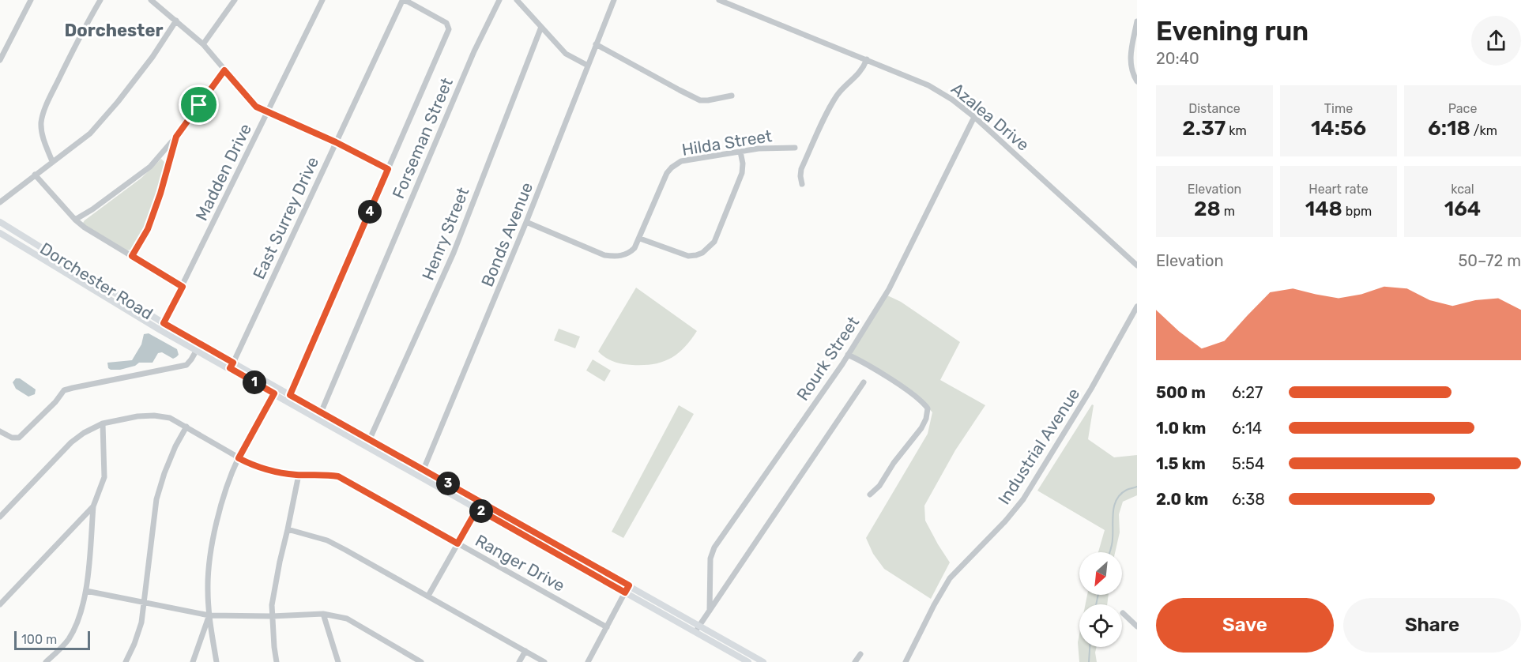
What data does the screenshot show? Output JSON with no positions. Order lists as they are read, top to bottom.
{
  "streets": {
    "main road": ["Dorchester Road"],
    "street": [
      "Azalea Drive",
      "Forseman Street",
      "Hilda Street",
      "Madden Drive",
      "East Surrey Drive",
      "Henry Street",
      "Bonds Avenue",
      "Rourk Street",
      "Industrial Avenue",
      "Ranger Drive"
    ]
  },
  "crossings": [
    ["Azalea Drive", "Rourk Street"],
    ["Forseman Street", "Dorchester Road"],
    ["Hilda Street", "Bonds Avenue"],
    ["Madden Drive", "Dorchester Road"],
    ["East Surrey Drive", "Dorchester Road"],
    ["Henry Street", "Dorchester Road"],
    ["Bonds Avenue", "Dorchester Road"]
  ],
  "districts": ["Dorchester"],
  "scale_bar": "100 m",
  "north": "bottom left",
  "page": {
    "heading": ["Evening run", "20:40"],
    "stats": [
      ["Distance", "2.37 km"],
      ["Time", "14:56"],
      ["Pace", "6:18 /km"],
      ["Elevation", "28 m"],
      ["Heart rate", "148 bpm"],
      ["kcal", "164"]
    ],
    "pins": [
      "4",
      "1",
      "3",
      "2"
    ],
    "chart": ["Elevation", "50–72 m"],
    "list": [
      {
        "name": "500 m",
        "note": "6:27"
      },
      {
        "name": "1.0 km",
        "note": "6:14"
      },
      {
        "name": "1.5 km",
        "note": "5:54"
      },
      {
        "name": "2.0 km",
        "note": "6:38"
      }
    ],
    "buttons": ["Save", "Share"],
    "scale": "100 m"
  }
}
